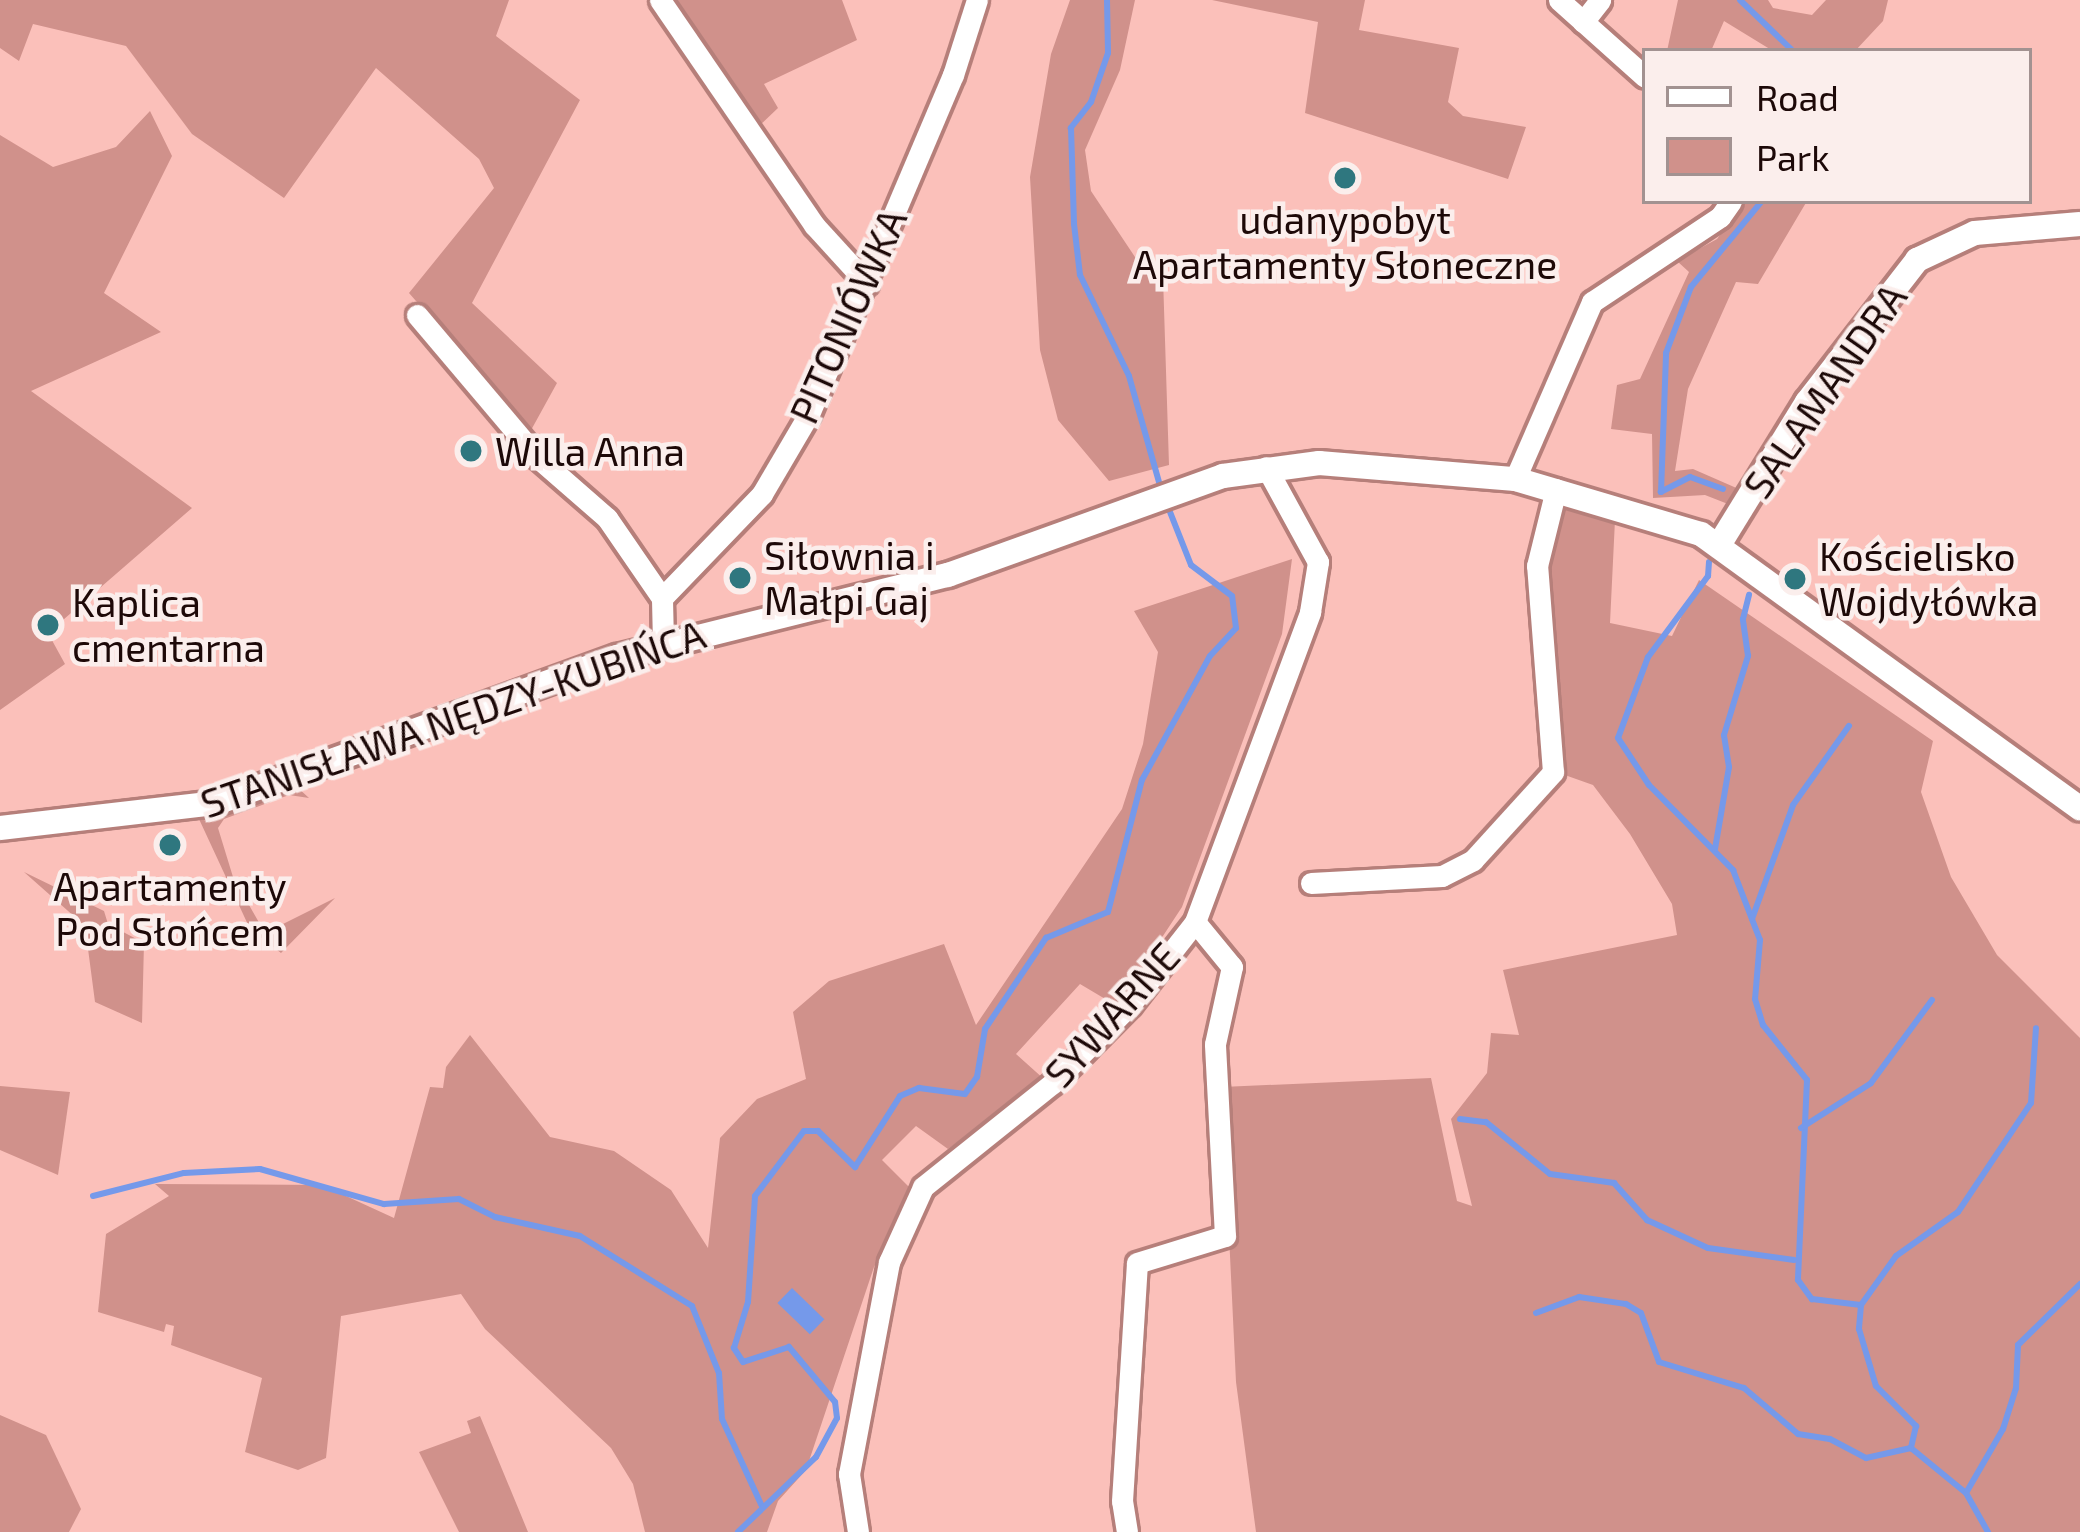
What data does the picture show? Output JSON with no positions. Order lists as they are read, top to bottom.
{
  "streets": {
    "street": [
      "PITONIÓWKA",
      "SALAMANDRA",
      "STANISŁAWA NĘDZY-KUBIŃCA",
      "SYWARNE"
    ]
  },
  "crossings": [
    ["SALAMANDRA", "STANISŁAWA NĘDZY-KUBIŃCA"],
    ["STANISŁAWA NĘDZY-KUBIŃCA", "SYWARNE"]
  ],
  "places": [
    "udanypobyt Apartamenty Słoneczne",
    "Willa Anna",
    "Siłownia i Małpi Gaj",
    "Kościelisko Wojdyłówka",
    "Kaplica cmentarna",
    "Apartamenty Pod Słońcem"
  ],
  "legend": ["Road", "Park"]
}
